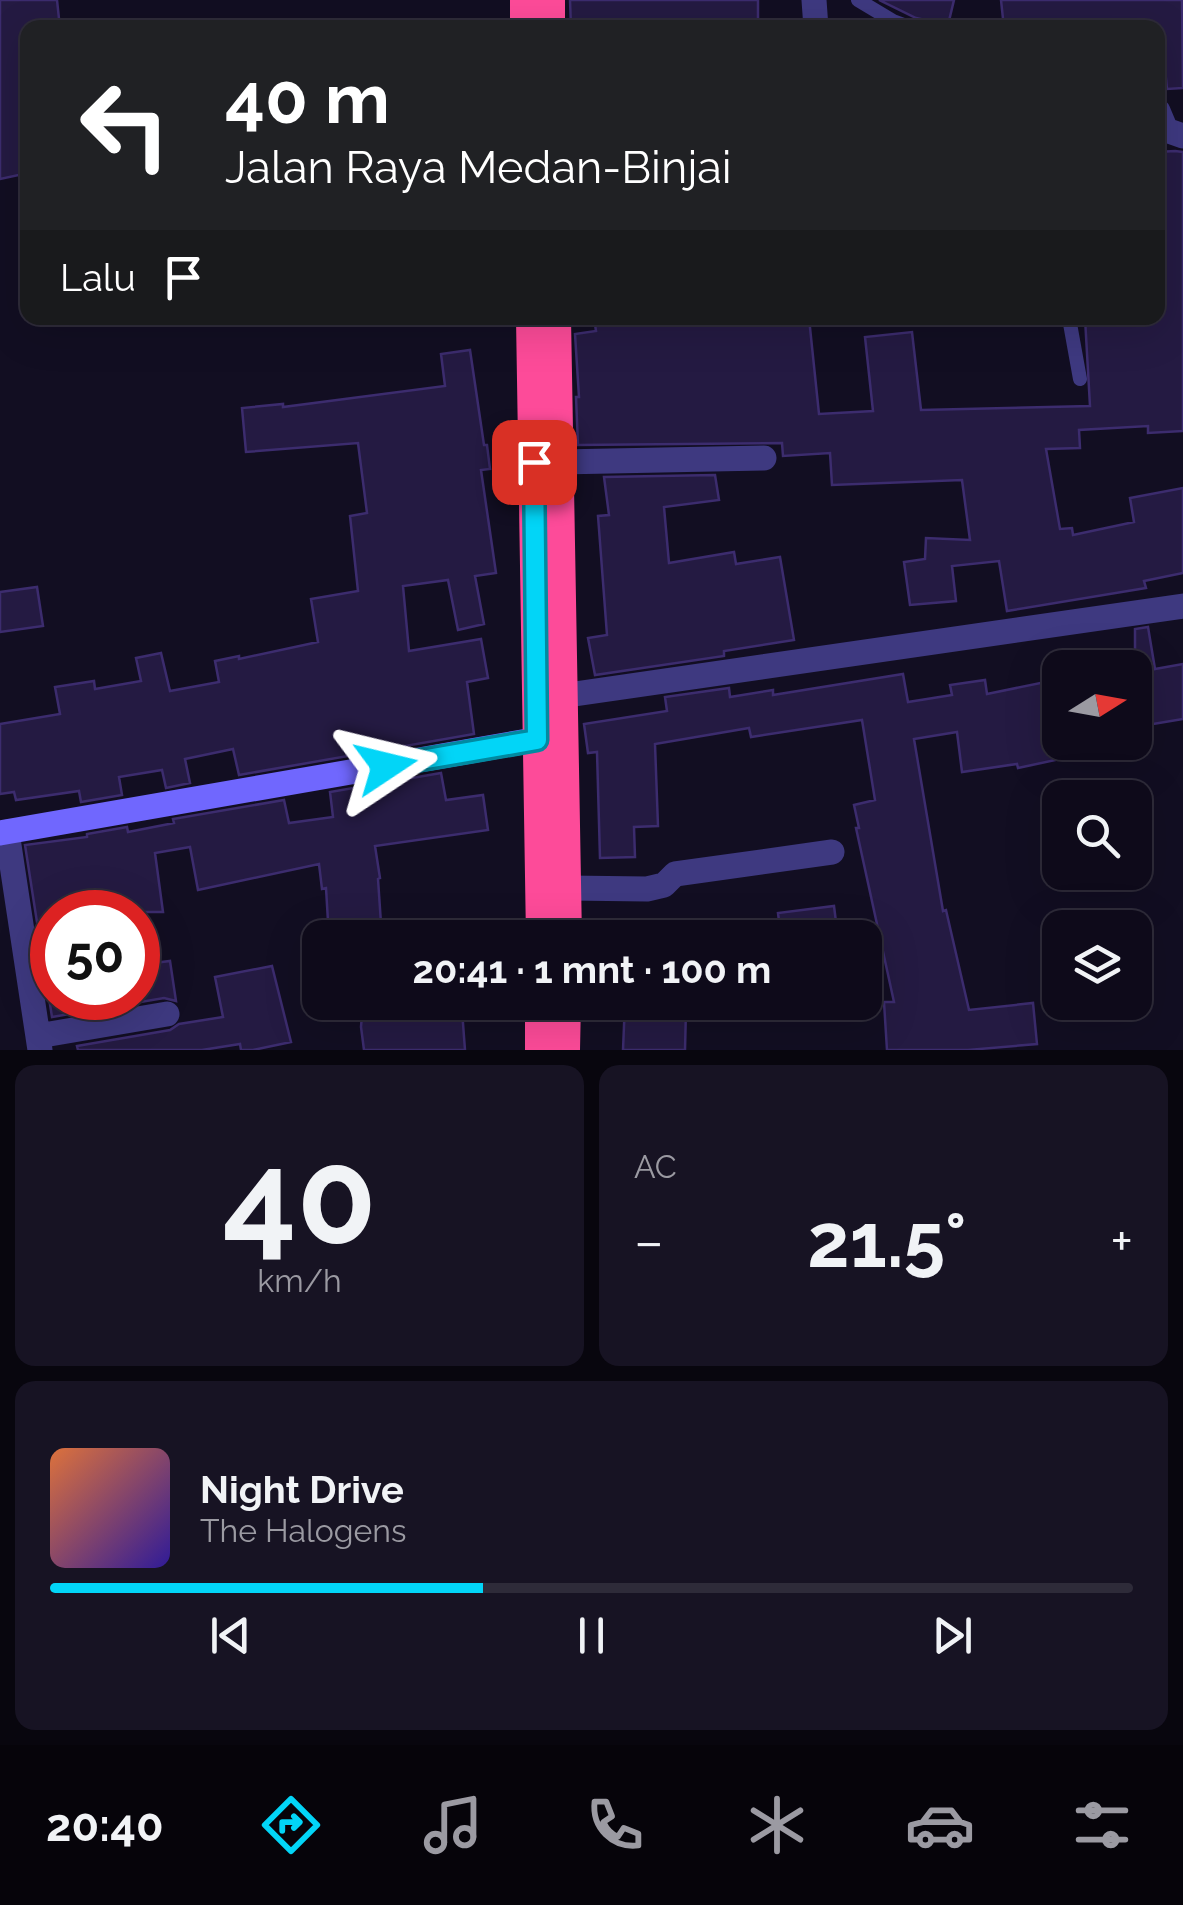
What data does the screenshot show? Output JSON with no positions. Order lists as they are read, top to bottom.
{
  "north": "right",
  "page": {
    "turn": ["40 m", "Jalan Raya Medan-Binjai"],
    "then": "Lalu",
    "limit": "50",
    "trip": "20:41 · 1 mnt · 100 m",
    "tile": [
      ["40", "km/h"],
      "AC"
    ],
    "heat": ["−", "21.5°", "+"],
    "song": ["Night Drive", "The Halogens"],
    "tabs": "20:40"
  }
}
